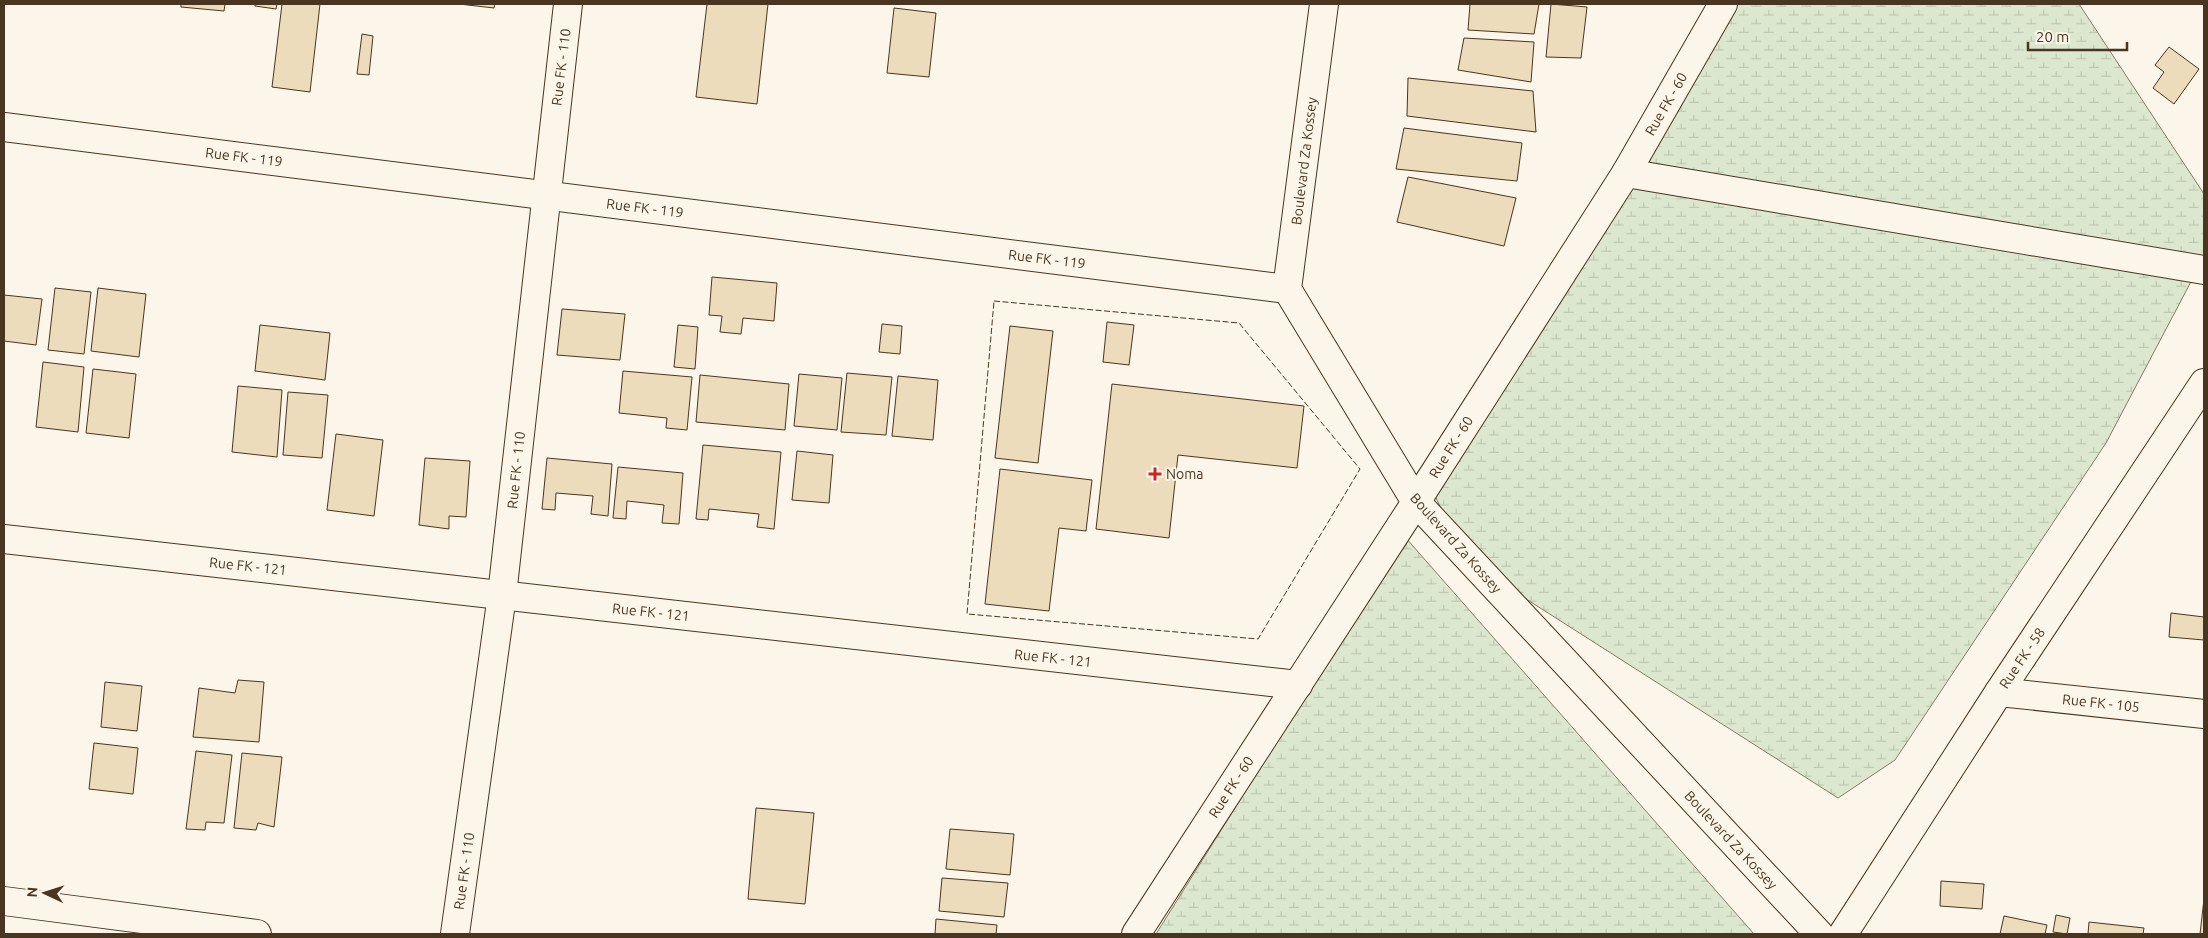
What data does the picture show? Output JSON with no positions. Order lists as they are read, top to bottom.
{
  "streets": {
    "street": [
      "Rue FK - 110",
      "Rue FK - 60",
      "Rue FK - 119",
      "Boulevard Za Kossey",
      "Rue FK - 121",
      "Rue FK - 58",
      "Rue FK - 105"
    ]
  },
  "crossings": [
    ["Rue FK - 110", "Rue FK - 119"],
    ["Rue FK - 110", "Rue FK - 121"],
    ["Rue FK - 60", "Boulevard Za Kossey"],
    ["Rue FK - 60", "Rue FK - 121"],
    ["Rue FK - 119", "Boulevard Za Kossey"],
    ["Rue FK - 58", "Rue FK - 105"]
  ],
  "places": {
    "health": ["Noma"]
  },
  "scale_bar": "20 m",
  "north": "left"
}
